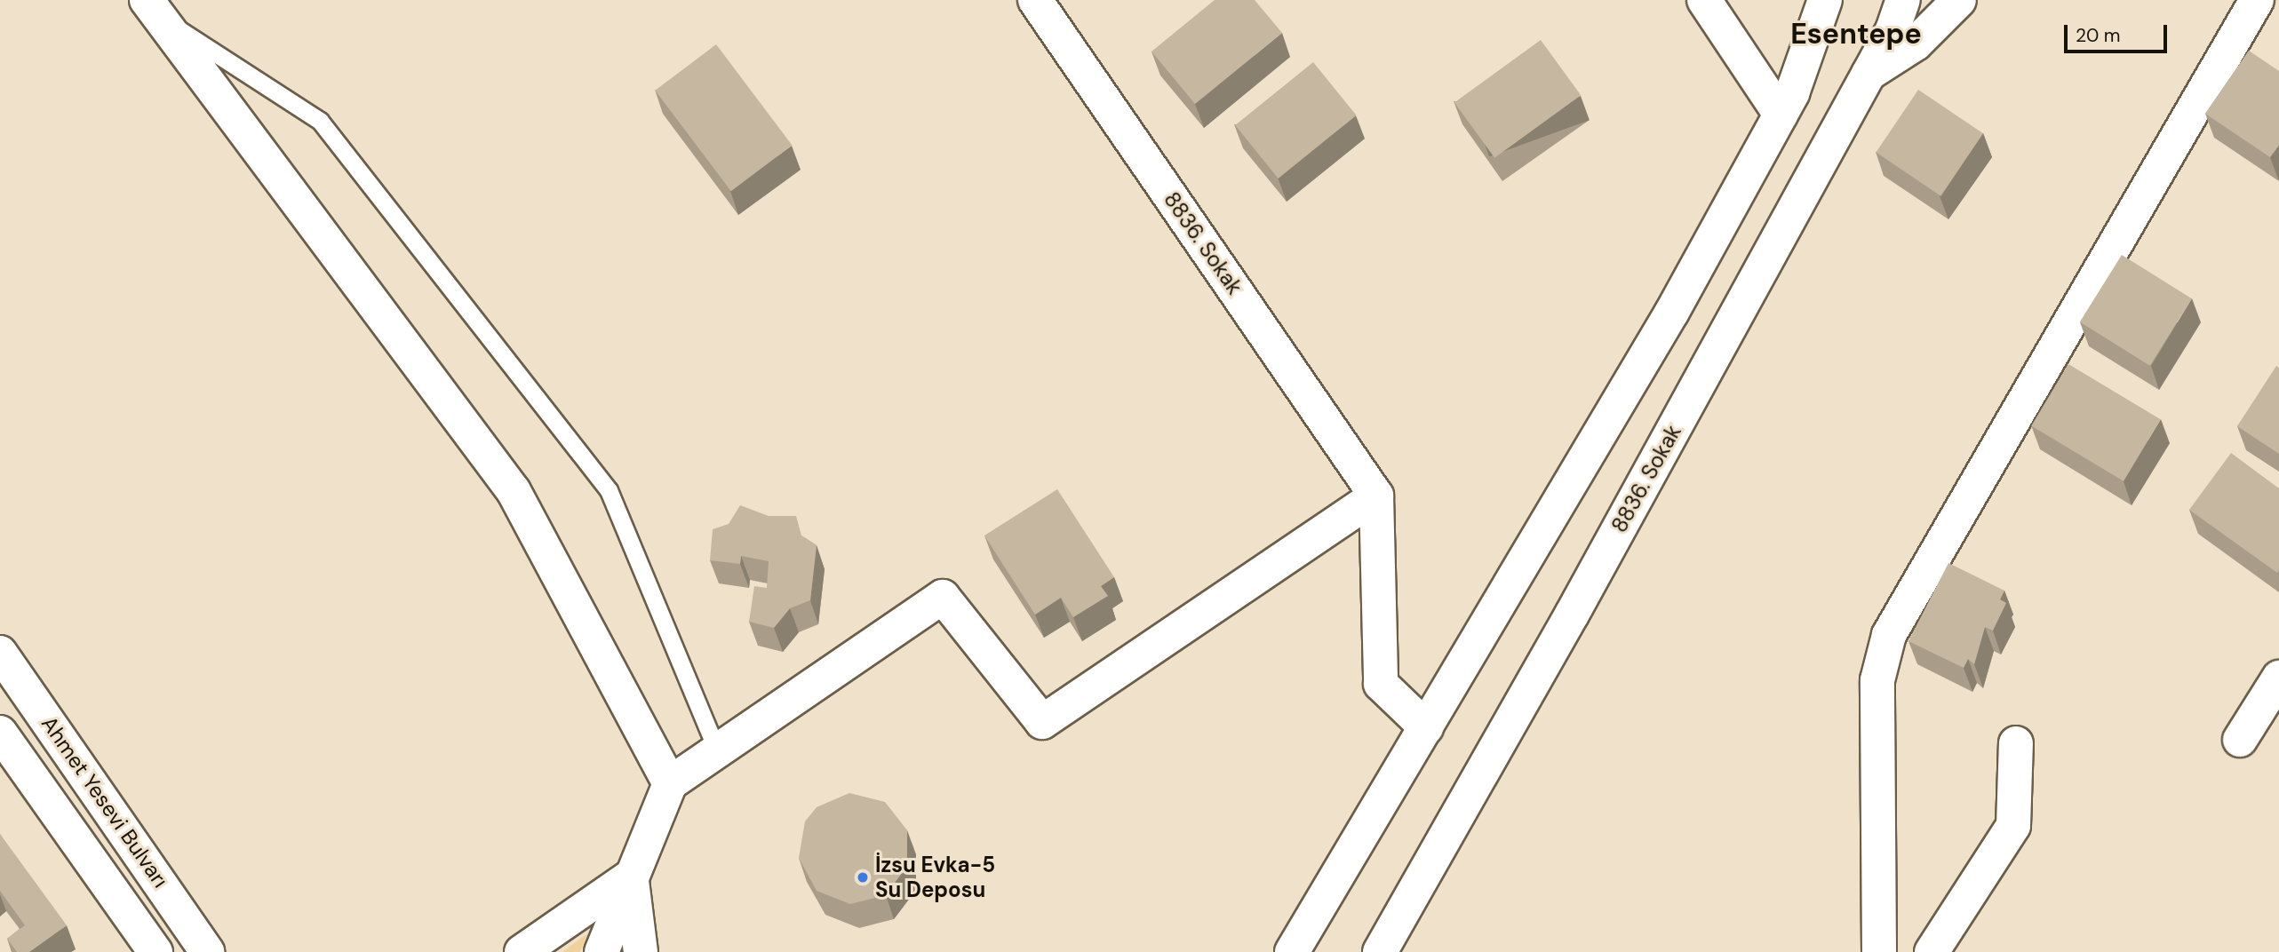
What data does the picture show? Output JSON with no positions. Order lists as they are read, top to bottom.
{
  "streets": {
    "street": ["8836. Sokak", "Ahmet Yesevi Bulvarı"]
  },
  "districts": ["Esentepe"],
  "places": ["İzsu Evka-5 Su Deposu"],
  "scale_bar": "20 m"
}
